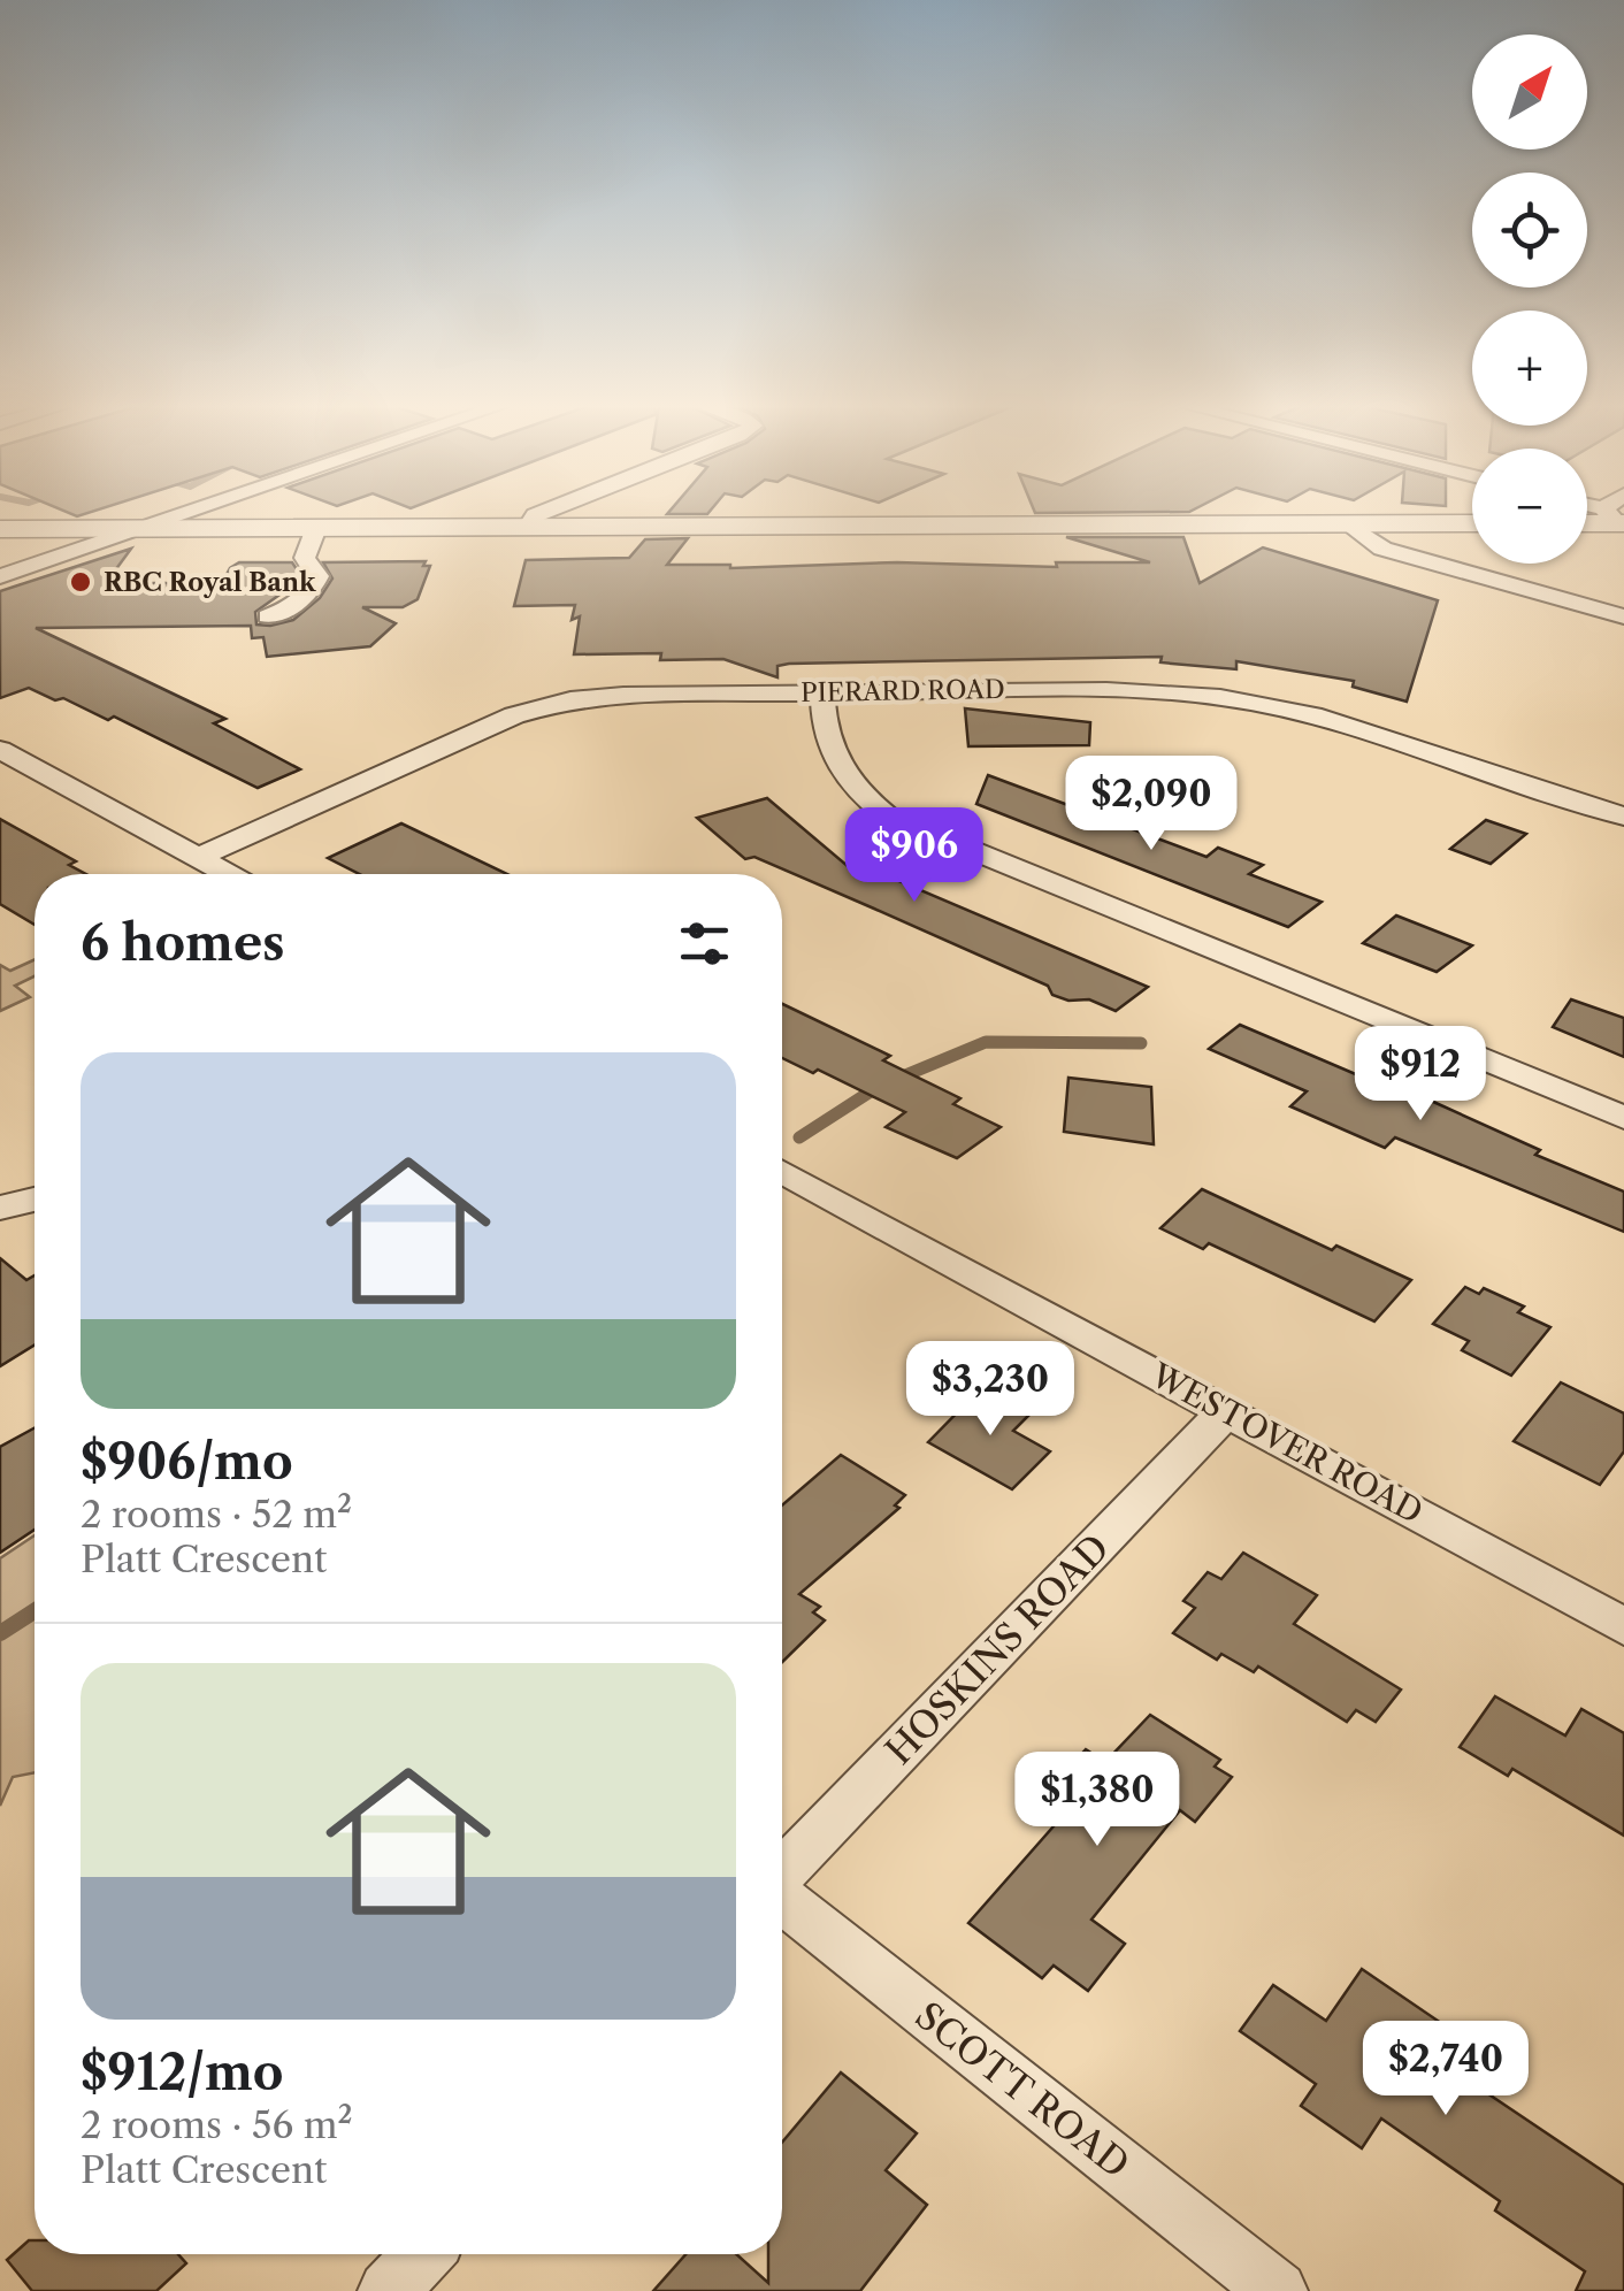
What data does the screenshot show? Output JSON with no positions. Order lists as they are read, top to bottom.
{
  "streets": {
    "street": [
      "PIERARD ROAD",
      "WESTOVER ROAD",
      "HOSKINS ROAD",
      "SCOTT ROAD"
    ]
  },
  "crossings": [
    ["WESTOVER ROAD", "HOSKINS ROAD"]
  ],
  "places": ["RBC Royal Bank"],
  "north": "top right",
  "page": {
    "map_buttons": ["+", "−"],
    "price": [
      "$2,090",
      "$906",
      "$912",
      "$3,230",
      "$1,380",
      "$2,740"
    ],
    "heading": "6 homes",
    "list": [
      {
        "name": "$906/mo",
        "note": "2 rooms · 52 m² · Platt Crescent"
      },
      {
        "name": "$912/mo",
        "note": "2 rooms · 56 m² · Platt Crescent"
      }
    ]
  }
}
